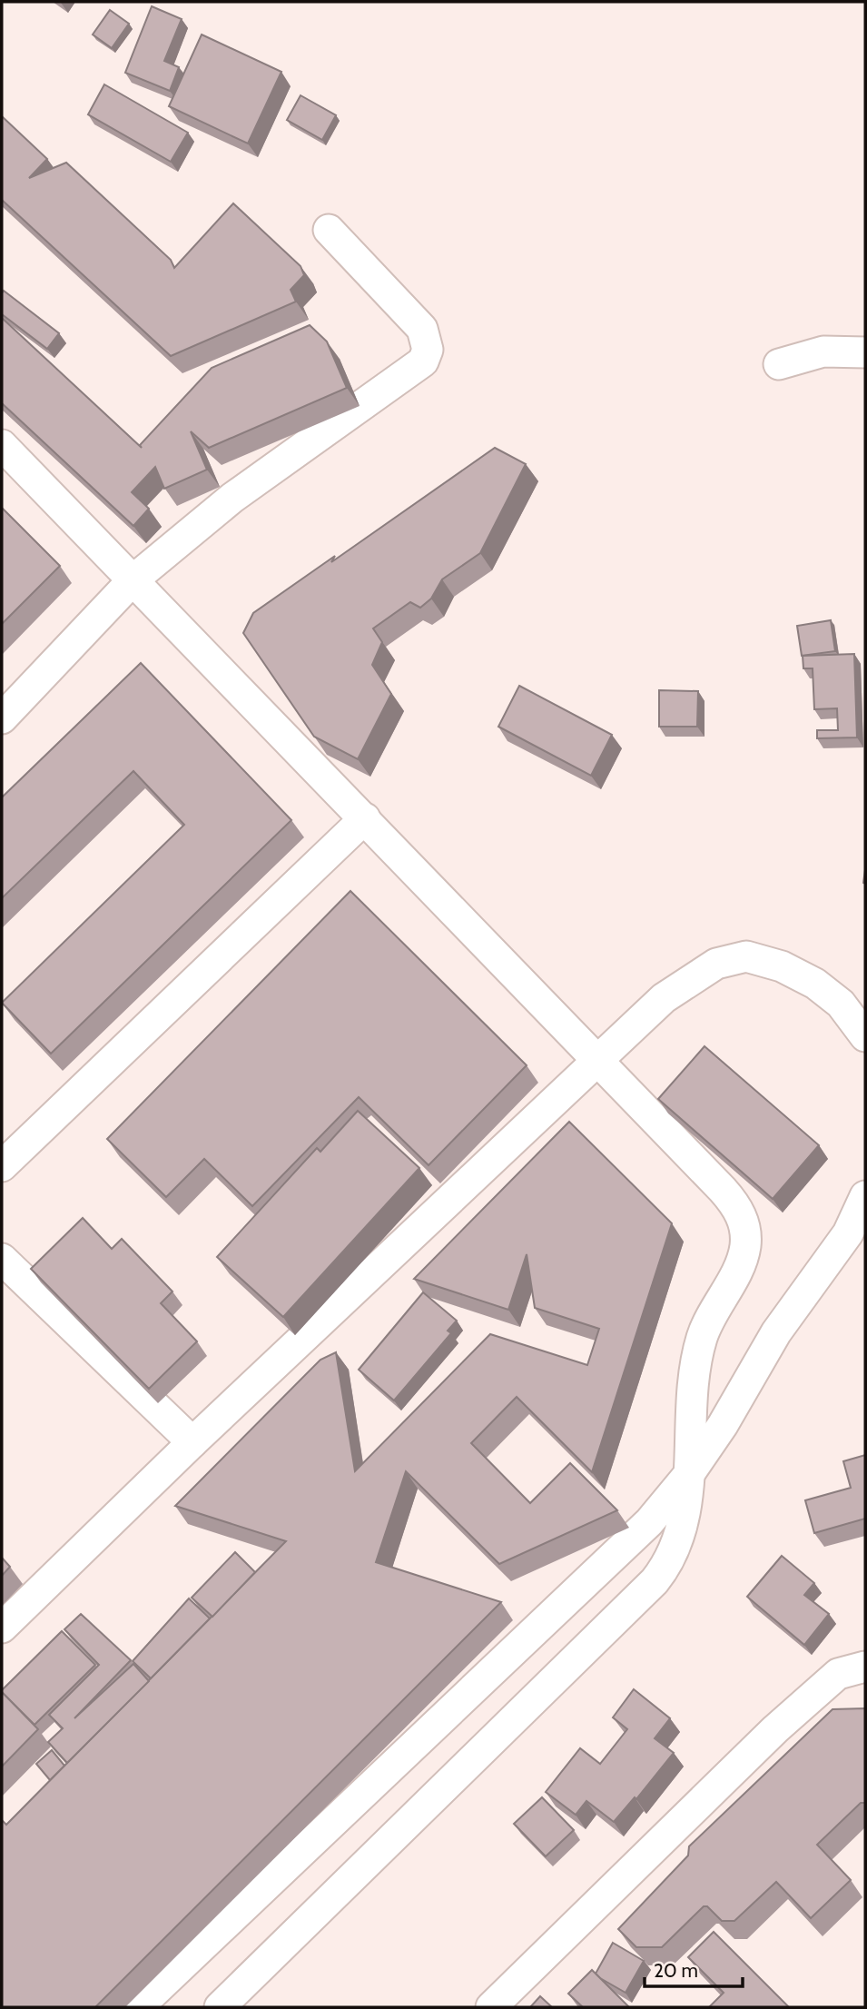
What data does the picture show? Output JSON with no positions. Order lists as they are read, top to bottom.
{
  "scale_bar": "20 m"
}
